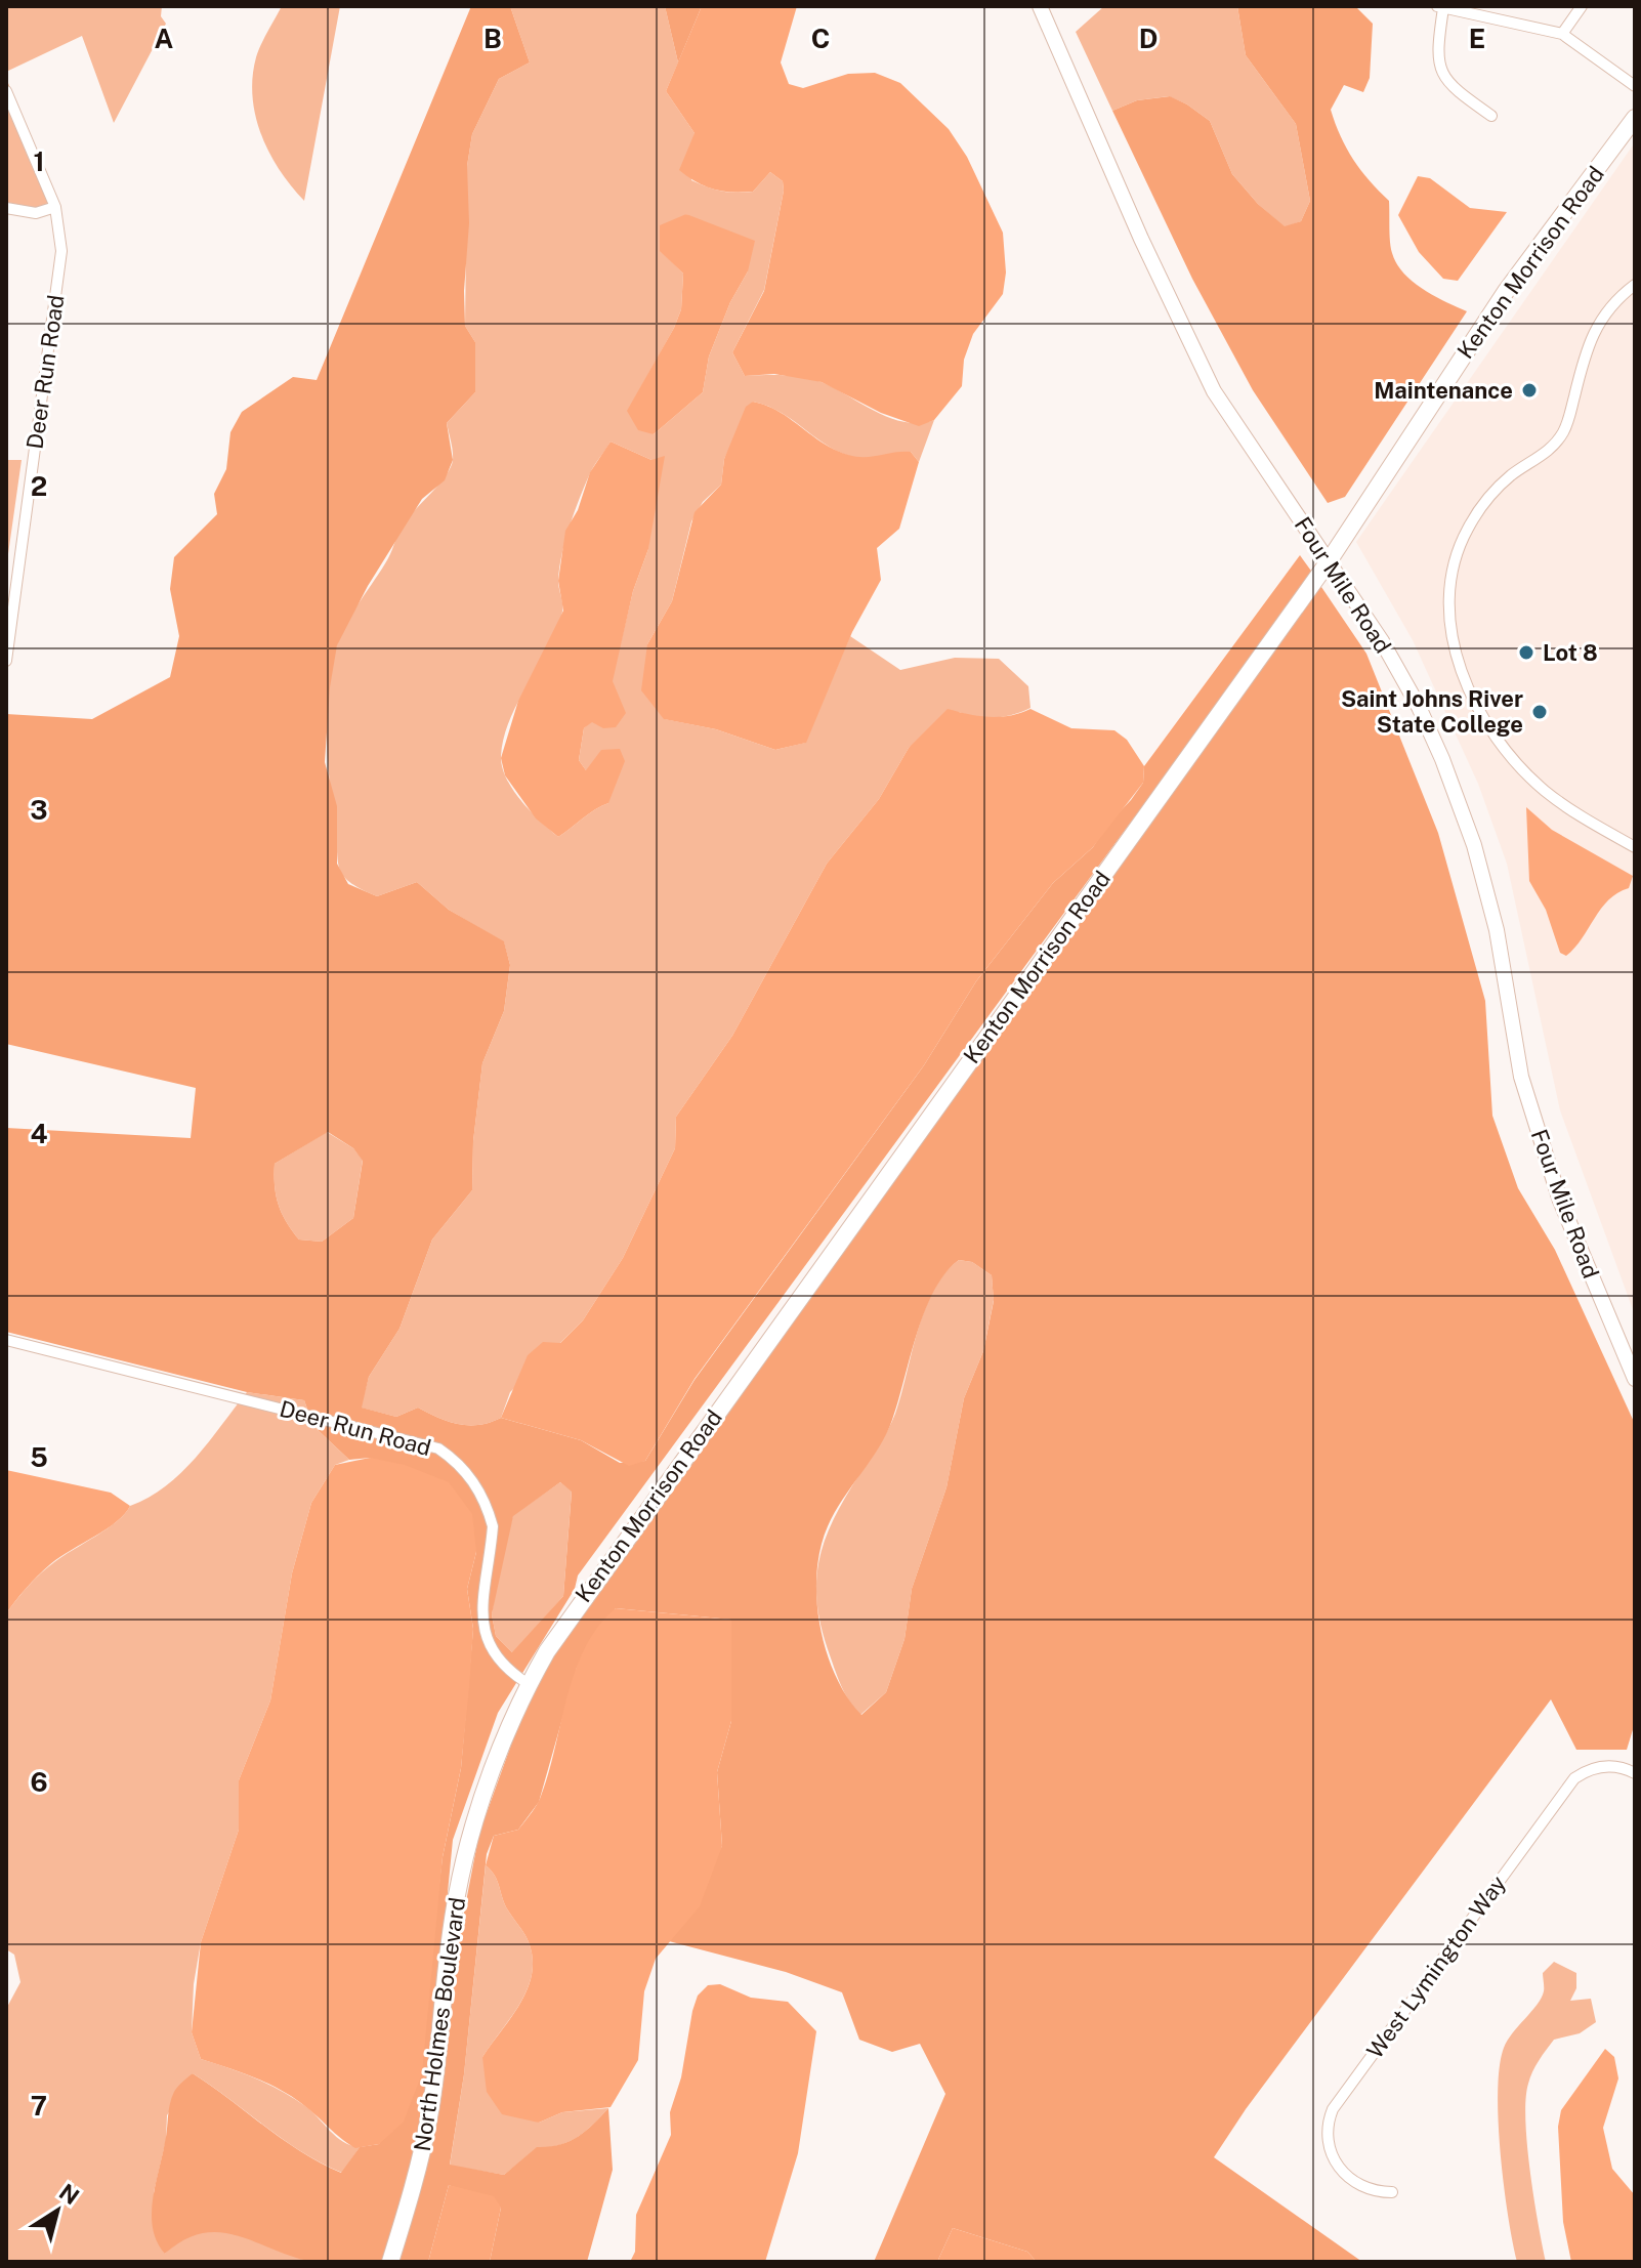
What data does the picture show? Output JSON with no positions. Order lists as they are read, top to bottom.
{
  "streets": {
    "main road": ["Kenton Morrison Road", "Four Mile Road", "North Holmes Boulevard"],
    "street": ["Deer Run Road", "West Lymington Way"]
  },
  "crossings": [
    ["Kenton Morrison Road", "Deer Run Road"],
    ["Kenton Morrison Road", "Four Mile Road"],
    ["Kenton Morrison Road", "North Holmes Boulevard"]
  ],
  "places": ["Maintenance", "Lot 8", "Saint Johns River State College"],
  "north": "top right",
  "grid": {
    "columns": [
      "A",
      "B",
      "C",
      "D",
      "E"
    ],
    "rows": [
      "1",
      "2",
      "3",
      "4",
      "5",
      "6",
      "7"
    ]
  }
}
